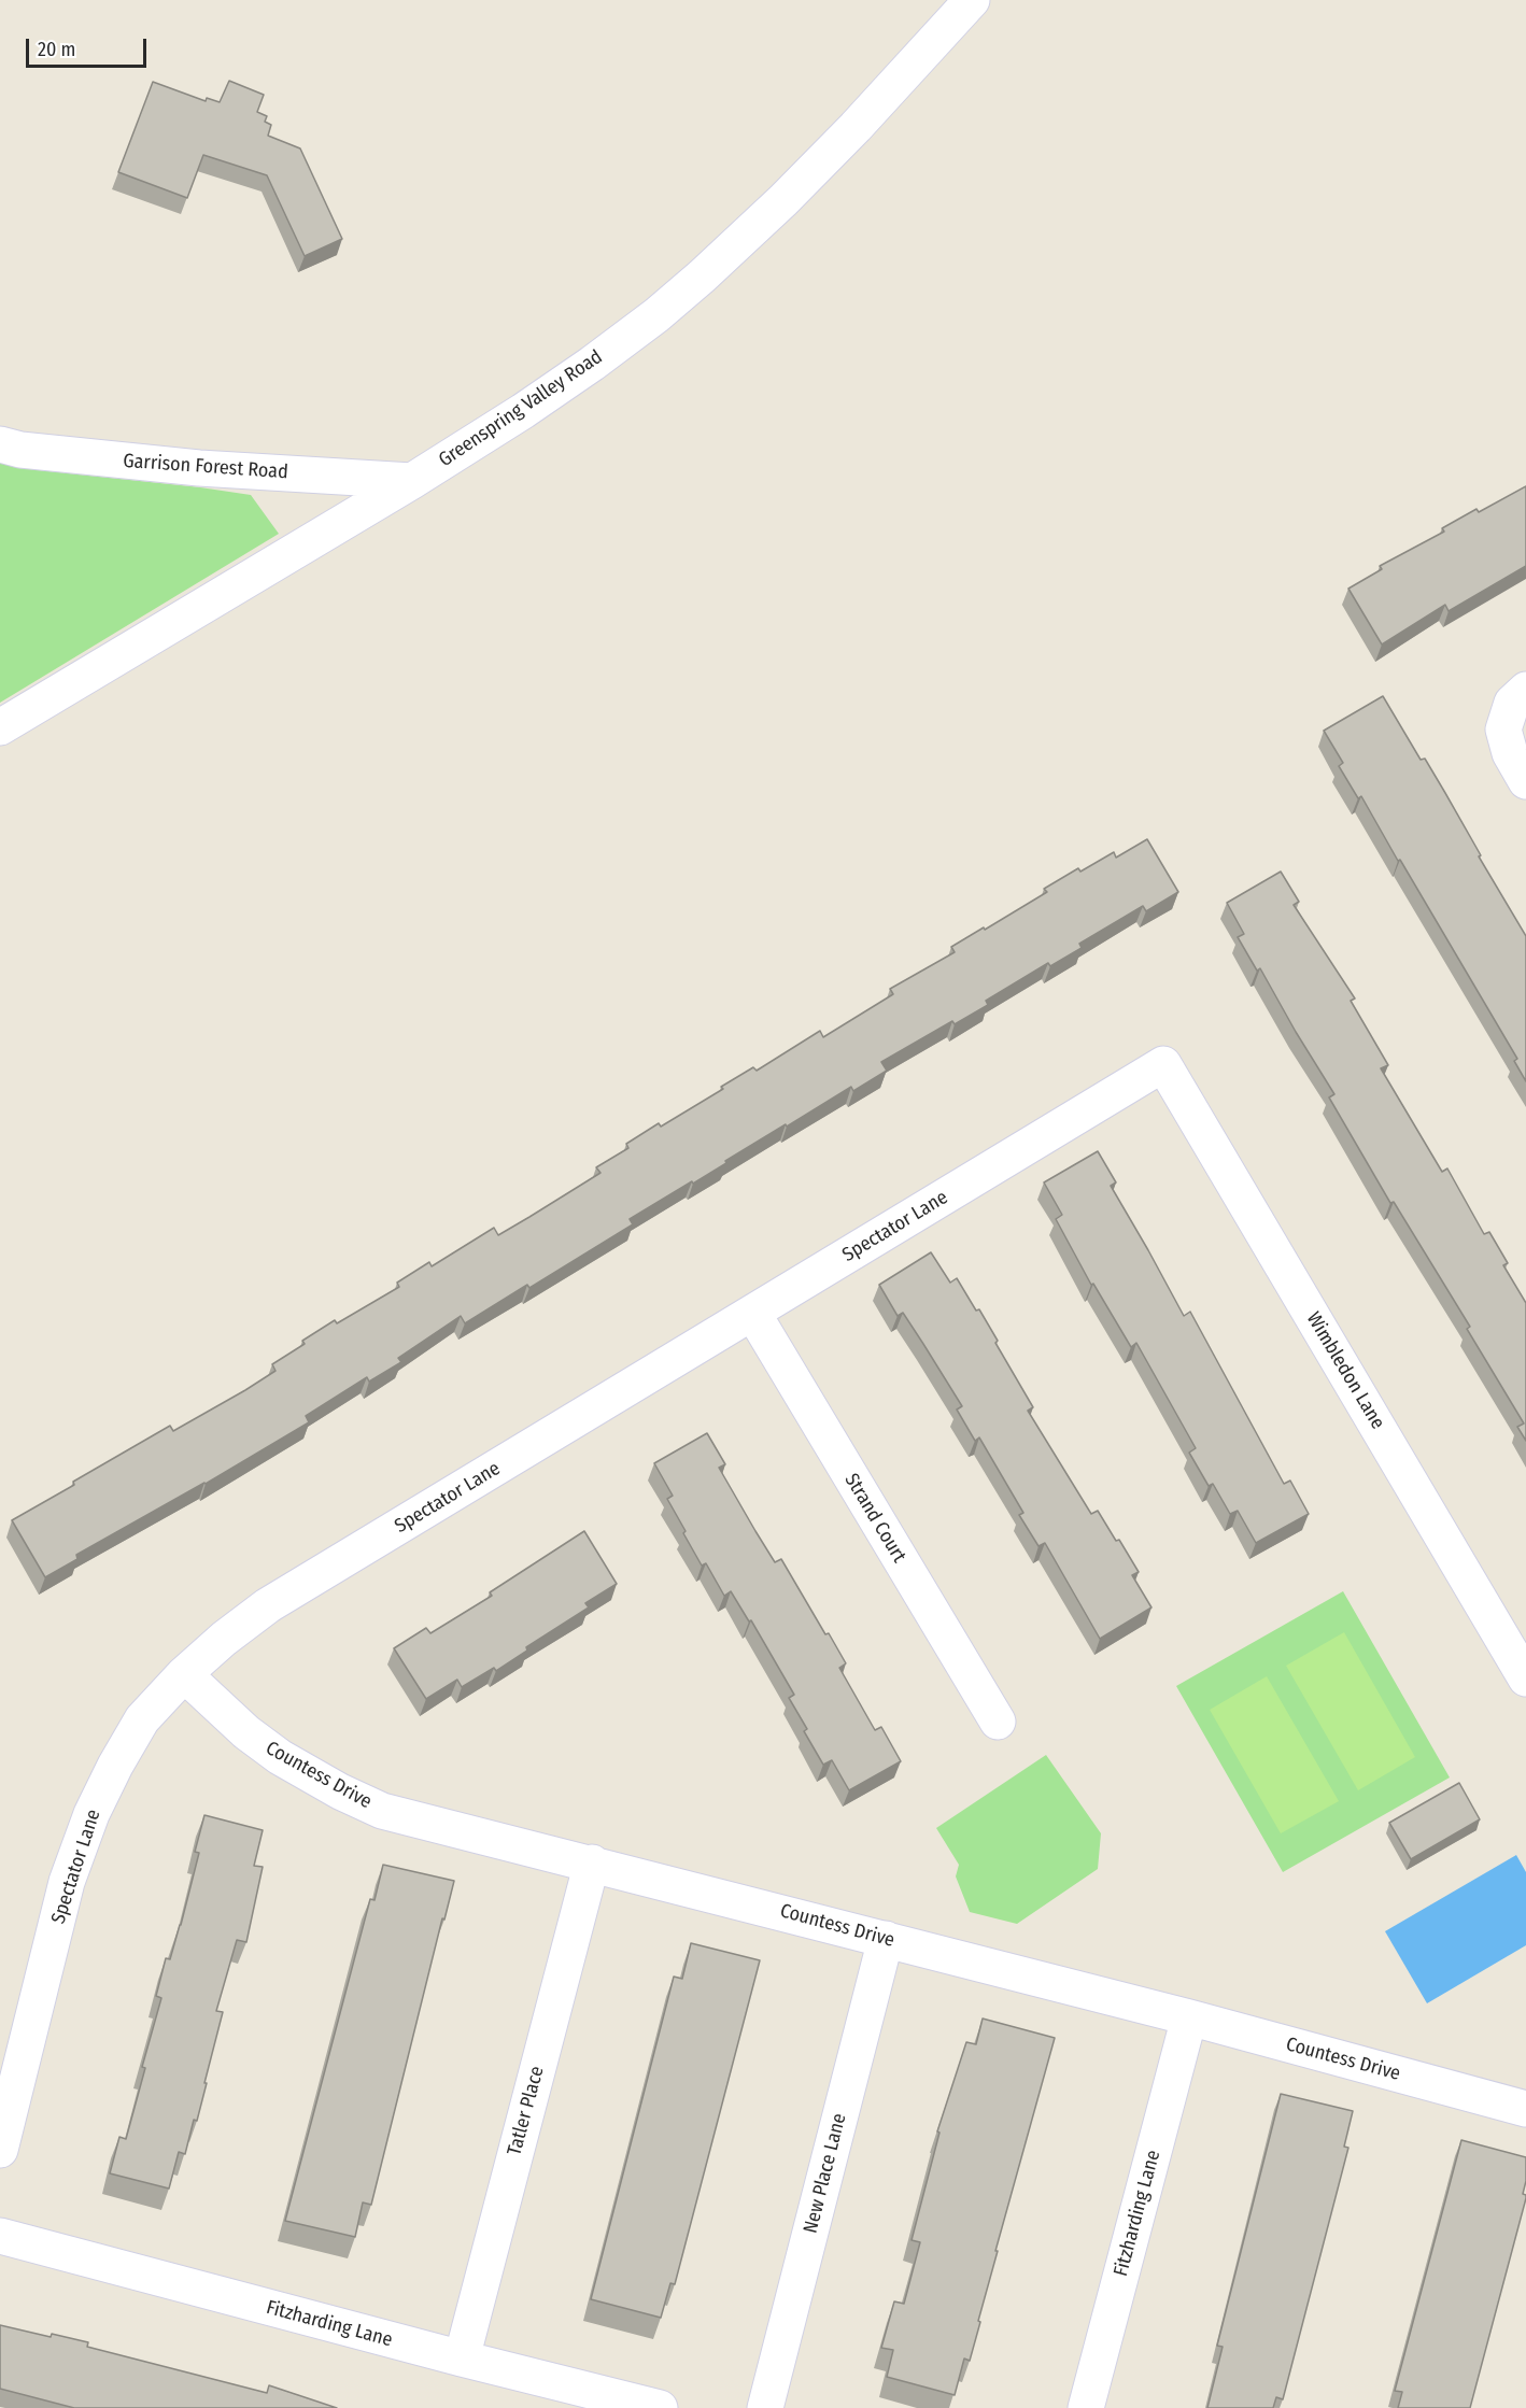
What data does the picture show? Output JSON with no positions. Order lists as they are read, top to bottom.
{
  "streets": {
    "street": [
      "Greenspring Valley Road",
      "Garrison Forest Road",
      "Spectator Lane",
      "Wimbledon Lane",
      "Strand Court",
      "Countess Drive",
      "Tatler Place",
      "New Place Lane",
      "Fitzharding Lane"
    ]
  },
  "crossings": [
    ["Greenspring Valley Road", "Garrison Forest Road"],
    ["Spectator Lane", "Wimbledon Lane"],
    ["Spectator Lane", "Strand Court"],
    ["Spectator Lane", "Countess Drive"],
    ["Countess Drive", "Tatler Place"],
    ["Countess Drive", "New Place Lane"],
    ["Countess Drive", "Fitzharding Lane"],
    ["Tatler Place", "Fitzharding Lane"]
  ],
  "scale_bar": "20 m"
}
